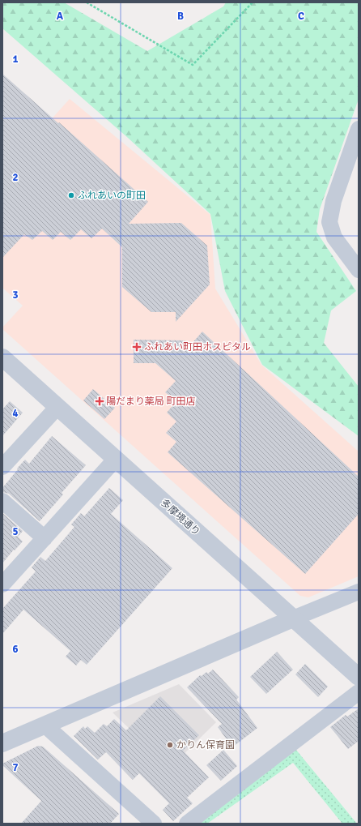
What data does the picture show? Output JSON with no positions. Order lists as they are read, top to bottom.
{
  "streets": {
    "street": ["多摩境通り"]
  },
  "places": {
    "other": ["ふれあいの町田", "かりん保育園"],
    "health": ["ふれあい町田ホスピタル", "陽だまり薬局 町田店"]
  },
  "grid": {
    "columns": ["A", "B", "C"],
    "rows": [
      "1",
      "2",
      "3",
      "4",
      "5",
      "6",
      "7"
    ]
  }
}
